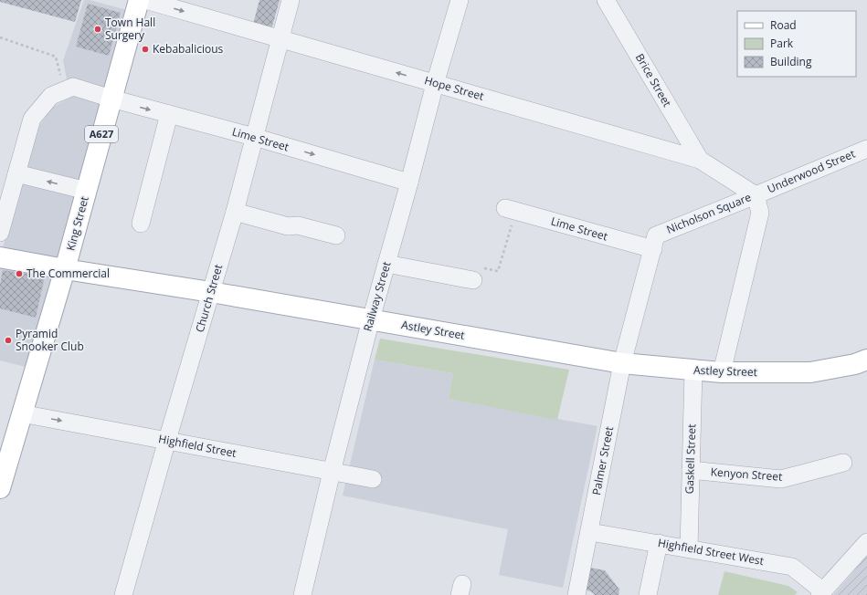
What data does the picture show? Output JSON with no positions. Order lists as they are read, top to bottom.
{
  "streets": {
    "main road": ["A627", "King Street", "Astley Street"],
    "street": [
      "Brice Street",
      "Hope Street",
      "Lime Street",
      "Underwood Street",
      "Nicholson Square",
      "Railway Street",
      "Church Street",
      "Highfield Street",
      "Gaskell Street",
      "Palmer Street",
      "Kenyon Street",
      "Highfield Street West"
    ]
  },
  "crossings": [
    ["Brice Street", "Hope Street"],
    ["Hope Street", "Underwood Street"],
    ["Hope Street", "Nicholson Square"],
    ["Hope Street", "Railway Street"],
    ["Hope Street", "Church Street"],
    ["Lime Street", "Nicholson Square"],
    ["Lime Street", "King Street"],
    ["Lime Street", "Railway Street"],
    ["Lime Street", "Church Street"],
    ["Underwood Street", "Nicholson Square"],
    ["Nicholson Square", "Astley Street"],
    ["Nicholson Square", "Palmer Street"],
    ["King Street", "Astley Street"],
    ["King Street", "Highfield Street"],
    ["Railway Street", "Astley Street"],
    ["Railway Street", "Highfield Street"],
    ["Church Street", "Astley Street"],
    ["Church Street", "Highfield Street"],
    ["Astley Street", "Gaskell Street"],
    ["Astley Street", "Palmer Street"],
    ["Gaskell Street", "Kenyon Street"],
    ["Gaskell Street", "Highfield Street West"],
    ["Palmer Street", "Highfield Street West"]
  ],
  "one_way": ["Highfield Street"],
  "places": [
    "Town Hall Surgery",
    "Kebabalicious",
    "The Commercial",
    "Pyramid Snooker Club"
  ],
  "legend": ["Road", "Park", "Building"]
}
